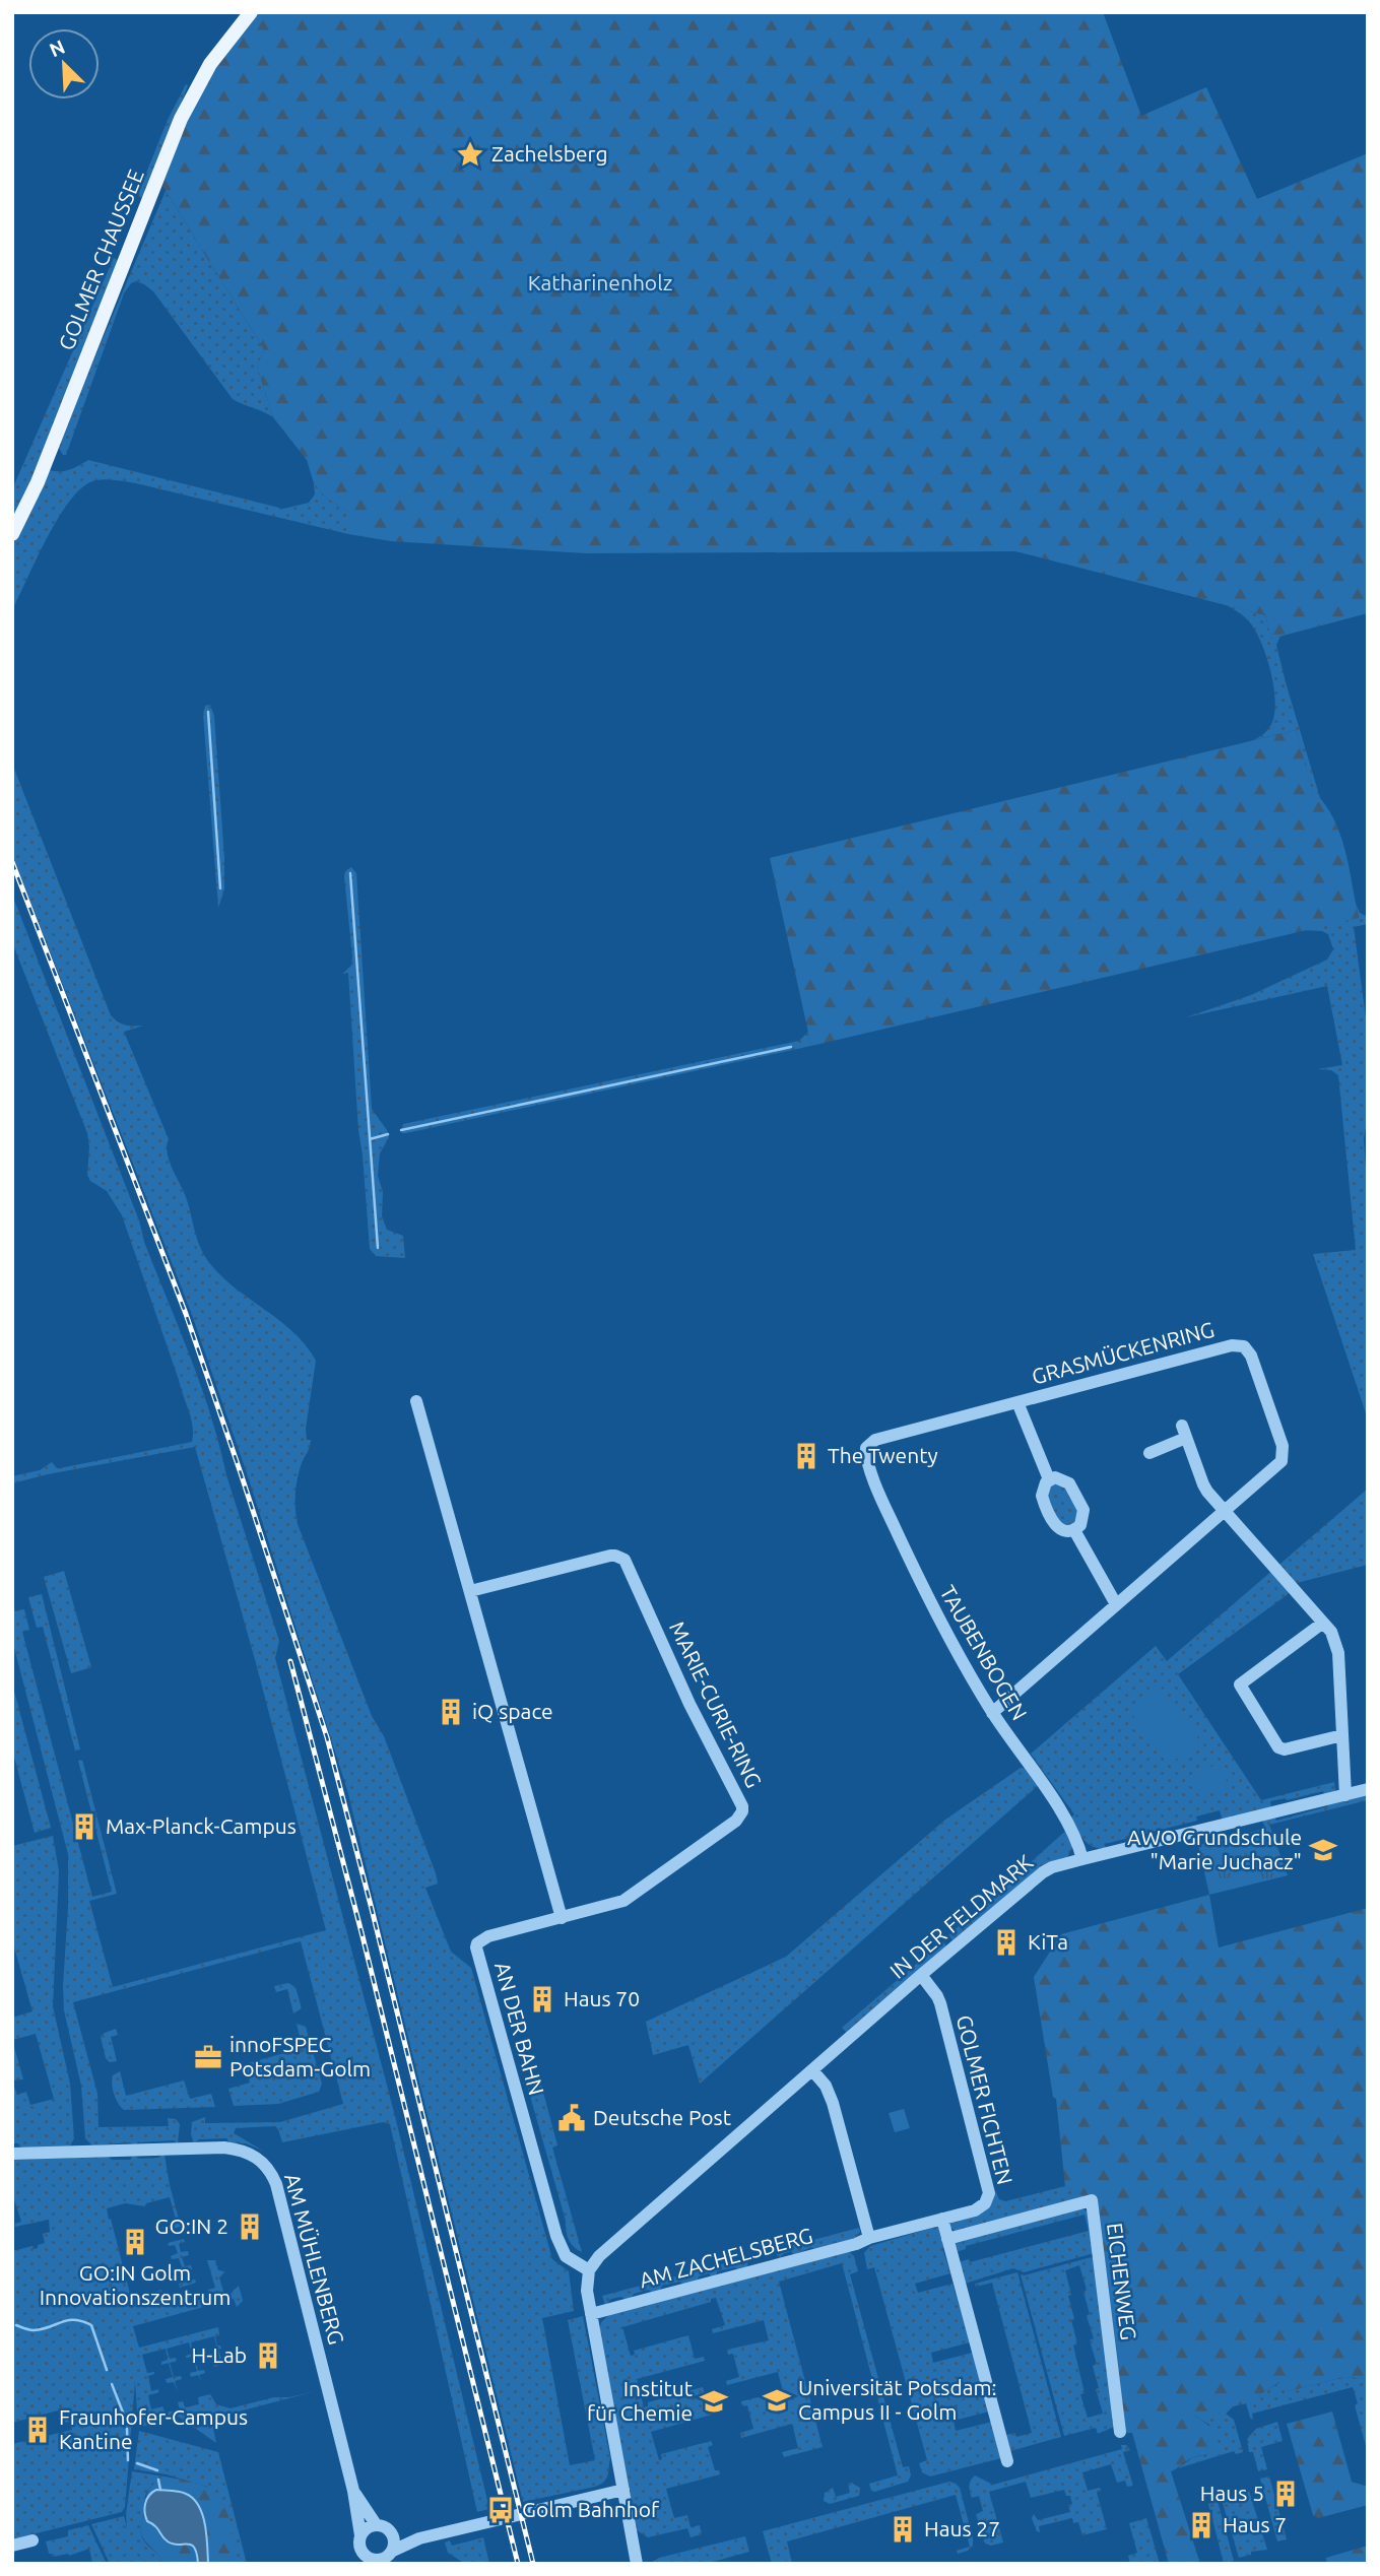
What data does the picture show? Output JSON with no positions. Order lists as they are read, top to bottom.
{
  "streets": {
    "main road": ["GOLMER CHAUSSEE"],
    "street": [
      "GRASMÜCKENRING",
      "TAUBENBOGEN",
      "MARIE-CURIE-RING",
      "IN DER FELDMARK",
      "AN DER BAHN",
      "GOLMER FICHTEN",
      "AM ZACHELSBERG",
      "AM MÜHLENBERG",
      "EICHENWEG"
    ]
  },
  "crossings": [
    ["GRASMÜCKENRING", "TAUBENBOGEN"],
    ["TAUBENBOGEN", "IN DER FELDMARK"],
    ["MARIE-CURIE-RING", "AN DER BAHN"],
    ["IN DER FELDMARK", "AN DER BAHN"],
    ["IN DER FELDMARK", "GOLMER FICHTEN"],
    ["GOLMER FICHTEN", "AM ZACHELSBERG"]
  ],
  "parks": ["Katharinenholz"],
  "places": {
    "place": ["Zachelsberg"],
    "building": [
      "The Twenty",
      "iQ space",
      "Max-Planck-Campus",
      "KiTa",
      "Haus 70",
      "GO:IN 2",
      "GO:IN Golm Innovationszentrum",
      "H-Lab",
      "Fraunhofer-Campus Kantine",
      "Haus 5",
      "Haus 7",
      "Haus 27"
    ],
    "school or university": ["AWO Grundschule \"Marie Juchacz\"", "Universität Potsdam: Campus II - Golm", "Institut für Chemie"],
    "office": ["innoFSPEC Potsdam-Golm"],
    "public building": ["Deutsche Post"],
    "bus stop": ["Golm Bahnhof"]
  },
  "north": "top left"
}
